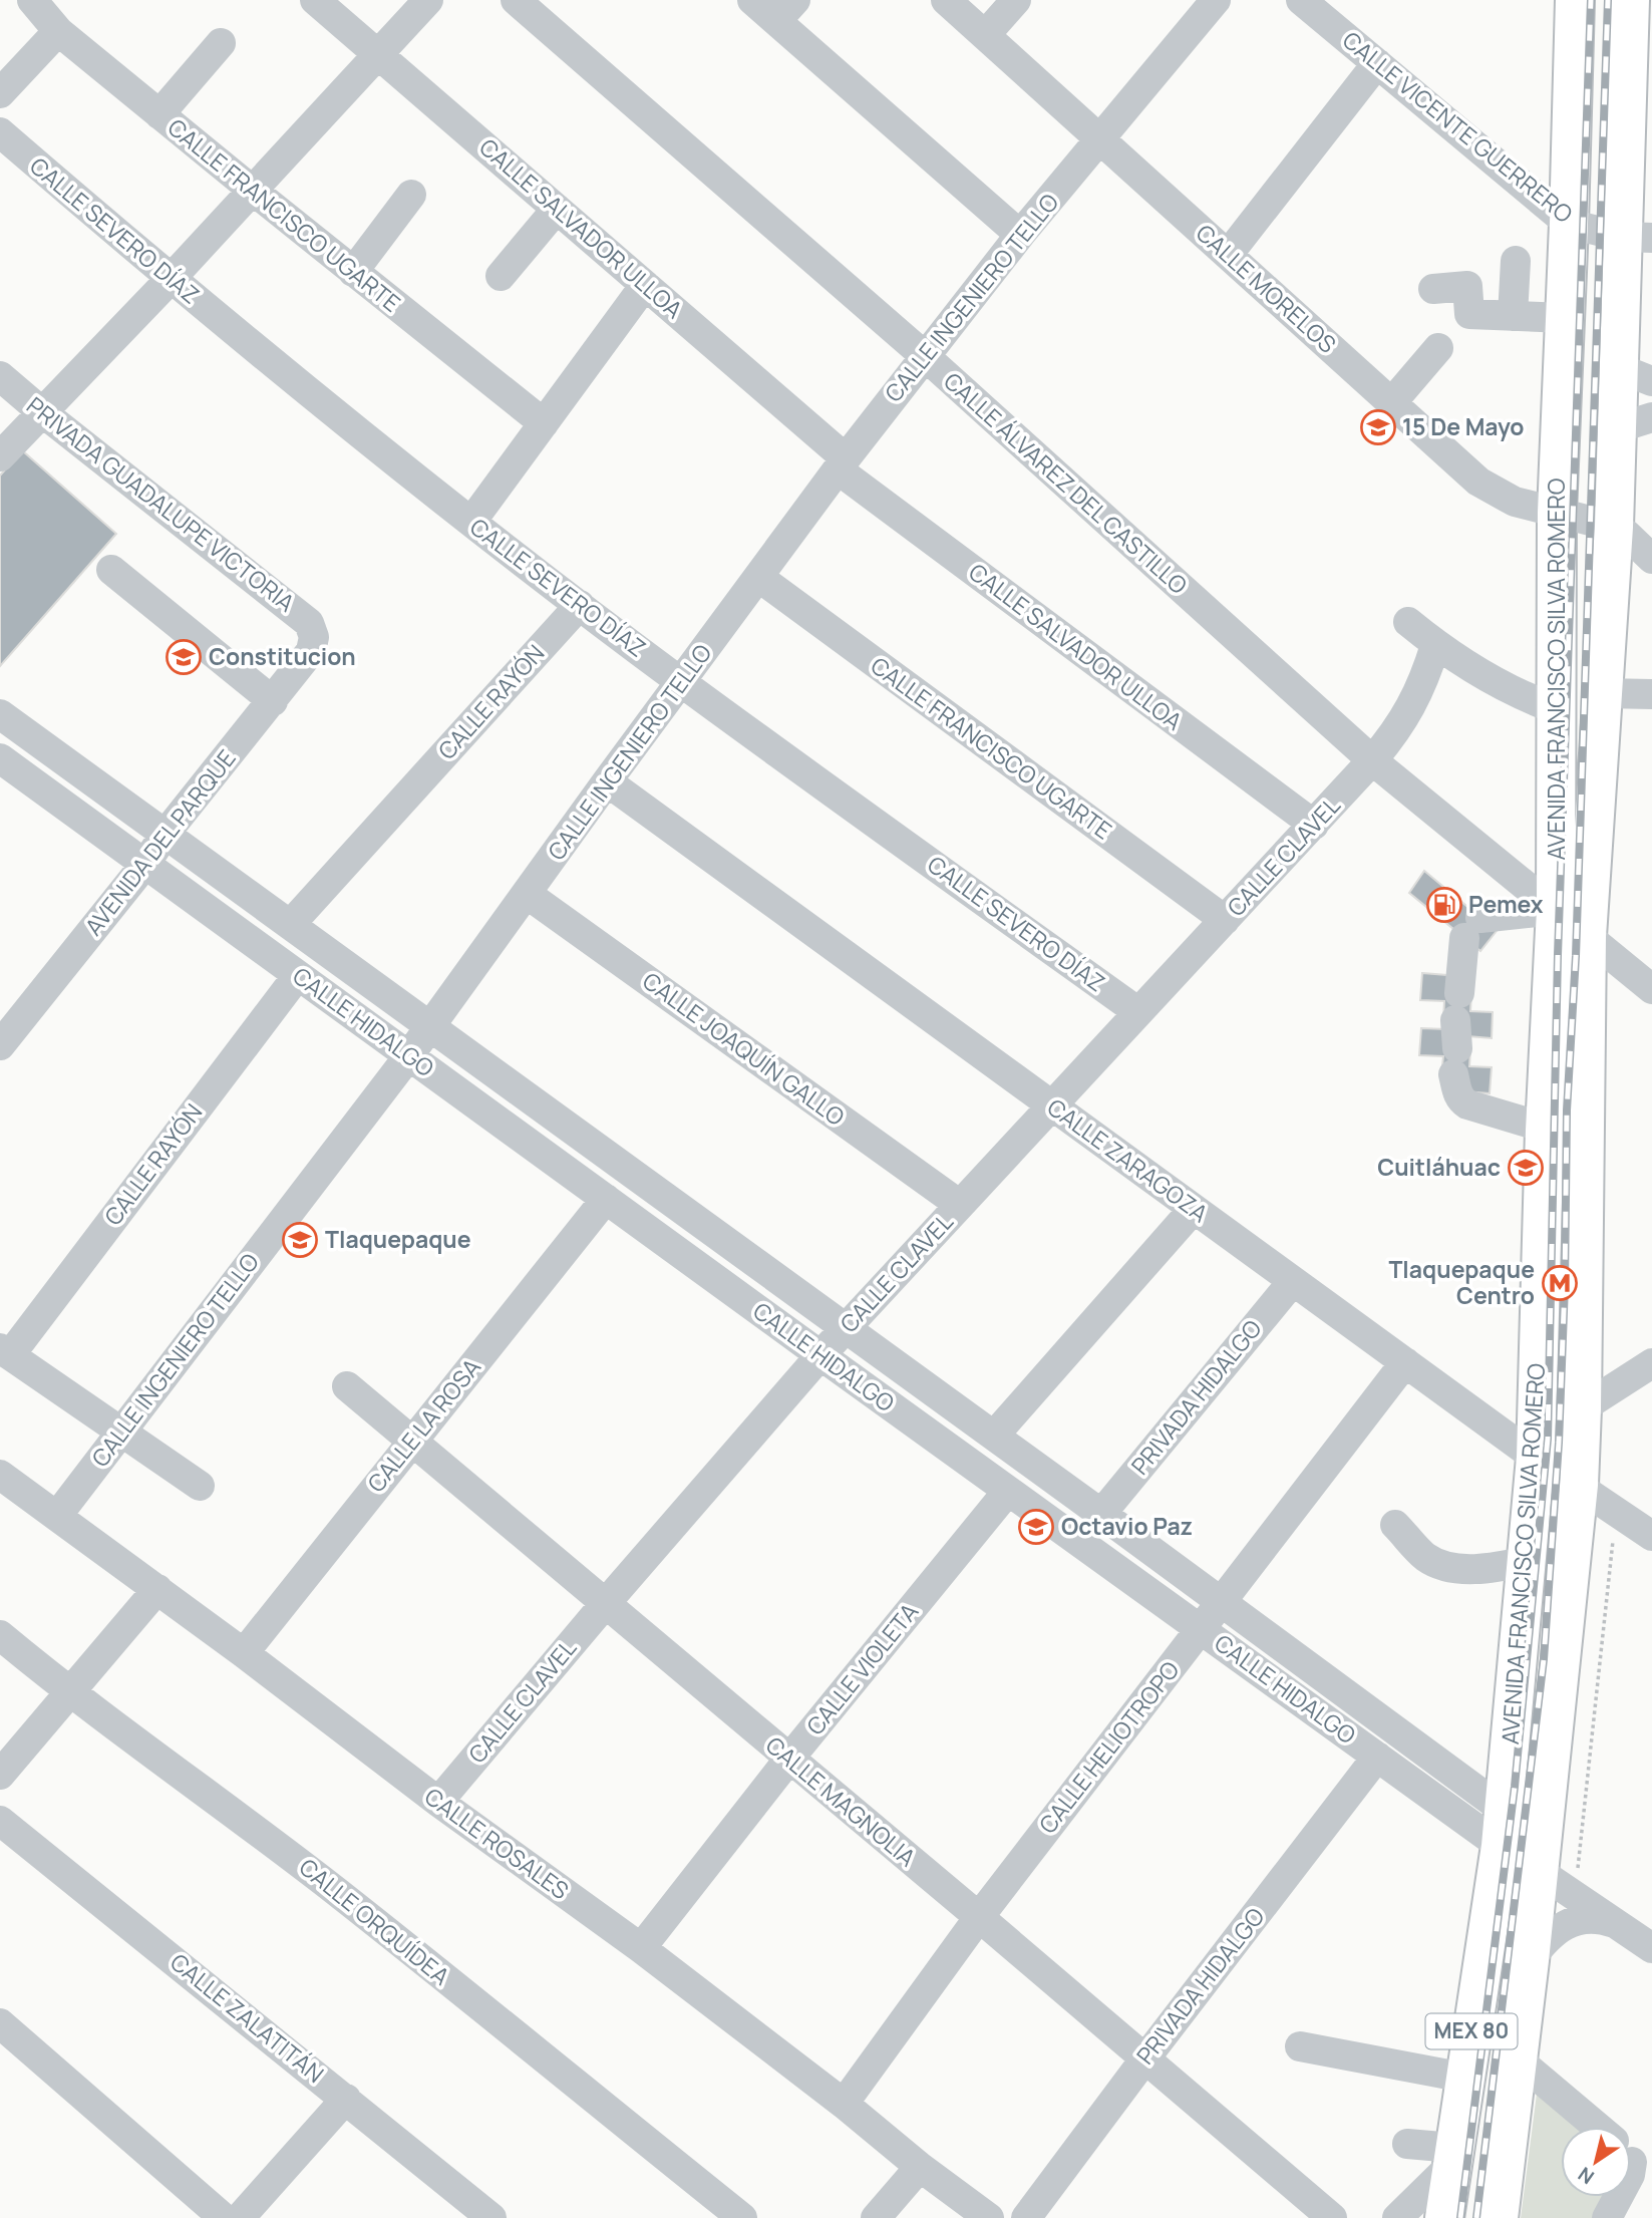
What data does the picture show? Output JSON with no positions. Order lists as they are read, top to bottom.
{
  "streets": {
    "main road": ["AVENIDA FRANCISCO SILVA ROMERO", "MEX 80"],
    "street": [
      "CALLE VICENTE GUERRERO",
      "CALLE FRANCISCO UGARTE",
      "CALLE SALVADOR ULLOA",
      "CALLE SEVERO DÍAZ",
      "CALLE MORELOS",
      "CALLE INGENIERO TELLO",
      "CALLE ÁLVAREZ DEL CASTILLO",
      "PRIVADA GUADALUPE VICTORIA",
      "CALLE RAYÓN",
      "AVENIDA DEL PARQUE",
      "CALLE CLAVEL",
      "CALLE HIDALGO",
      "CALLE JOAQUÍN GALLO",
      "CALLE ZARAGOZA",
      "PRIVADA HIDALGO",
      "CALLE LA ROSA",
      "CALLE VIOLETA",
      "CALLE HELIOTROPO",
      "CALLE MAGNOLIA",
      "CALLE ROSALES",
      "CALLE ORQUÍDEA",
      "CALLE ZALATITÁN"
    ]
  },
  "crossings": [
    ["CALLE VICENTE GUERRERO", "AVENIDA FRANCISCO SILVA ROMERO"],
    ["CALLE FRANCISCO UGARTE", "CALLE INGENIERO TELLO"],
    ["CALLE FRANCISCO UGARTE", "CALLE CLAVEL"],
    ["CALLE SALVADOR ULLOA", "CALLE INGENIERO TELLO"],
    ["CALLE SALVADOR ULLOA", "CALLE CLAVEL"],
    ["CALLE SEVERO DÍAZ", "CALLE INGENIERO TELLO"],
    ["CALLE SEVERO DÍAZ", "CALLE RAYÓN"],
    ["CALLE SEVERO DÍAZ", "CALLE CLAVEL"],
    ["CALLE MORELOS", "CALLE INGENIERO TELLO"],
    ["CALLE MORELOS", "AVENIDA FRANCISCO SILVA ROMERO"],
    ["CALLE INGENIERO TELLO", "CALLE ÁLVAREZ DEL CASTILLO"],
    ["CALLE INGENIERO TELLO", "CALLE HIDALGO"],
    ["CALLE INGENIERO TELLO", "CALLE JOAQUÍN GALLO"],
    ["CALLE INGENIERO TELLO", "CALLE ZARAGOZA"],
    ["CALLE INGENIERO TELLO", "CALLE ROSALES"],
    ["CALLE ÁLVAREZ DEL CASTILLO", "AVENIDA FRANCISCO SILVA ROMERO"],
    ["CALLE ÁLVAREZ DEL CASTILLO", "CALLE CLAVEL"],
    ["PRIVADA GUADALUPE VICTORIA", "AVENIDA DEL PARQUE"],
    ["AVENIDA FRANCISCO SILVA ROMERO", "CALLE HIDALGO"],
    ["AVENIDA FRANCISCO SILVA ROMERO", "CALLE ZARAGOZA"],
    ["CALLE RAYÓN", "CALLE HIDALGO"],
    ["AVENIDA DEL PARQUE", "CALLE HIDALGO"],
    ["CALLE CLAVEL", "CALLE HIDALGO"],
    ["CALLE CLAVEL", "CALLE JOAQUÍN GALLO"],
    ["CALLE CLAVEL", "CALLE ZARAGOZA"],
    ["CALLE CLAVEL", "CALLE MAGNOLIA"],
    ["CALLE CLAVEL", "CALLE ROSALES"],
    ["CALLE HIDALGO", "PRIVADA HIDALGO"],
    ["CALLE HIDALGO", "CALLE LA ROSA"],
    ["CALLE HIDALGO", "CALLE VIOLETA"],
    ["CALLE HIDALGO", "CALLE HELIOTROPO"],
    ["CALLE ZARAGOZA", "PRIVADA HIDALGO"],
    ["CALLE ZARAGOZA", "CALLE HELIOTROPO"],
    ["PRIVADA HIDALGO", "CALLE MAGNOLIA"],
    ["CALLE LA ROSA", "CALLE MAGNOLIA"],
    ["CALLE LA ROSA", "CALLE ROSALES"],
    ["CALLE VIOLETA", "CALLE MAGNOLIA"],
    ["CALLE VIOLETA", "CALLE ROSALES"],
    ["CALLE HELIOTROPO", "CALLE MAGNOLIA"],
    ["CALLE HELIOTROPO", "CALLE ROSALES"]
  ],
  "places": {
    "school or university": [
      "15 De Mayo",
      "Constitucion",
      "Cuitláhuac",
      "Tlaquepaque",
      "Octavio Paz"
    ],
    "fuel station": ["Pemex"],
    "metro station": ["Tlaquepaque Centro"]
  },
  "north": "bottom left"
}
